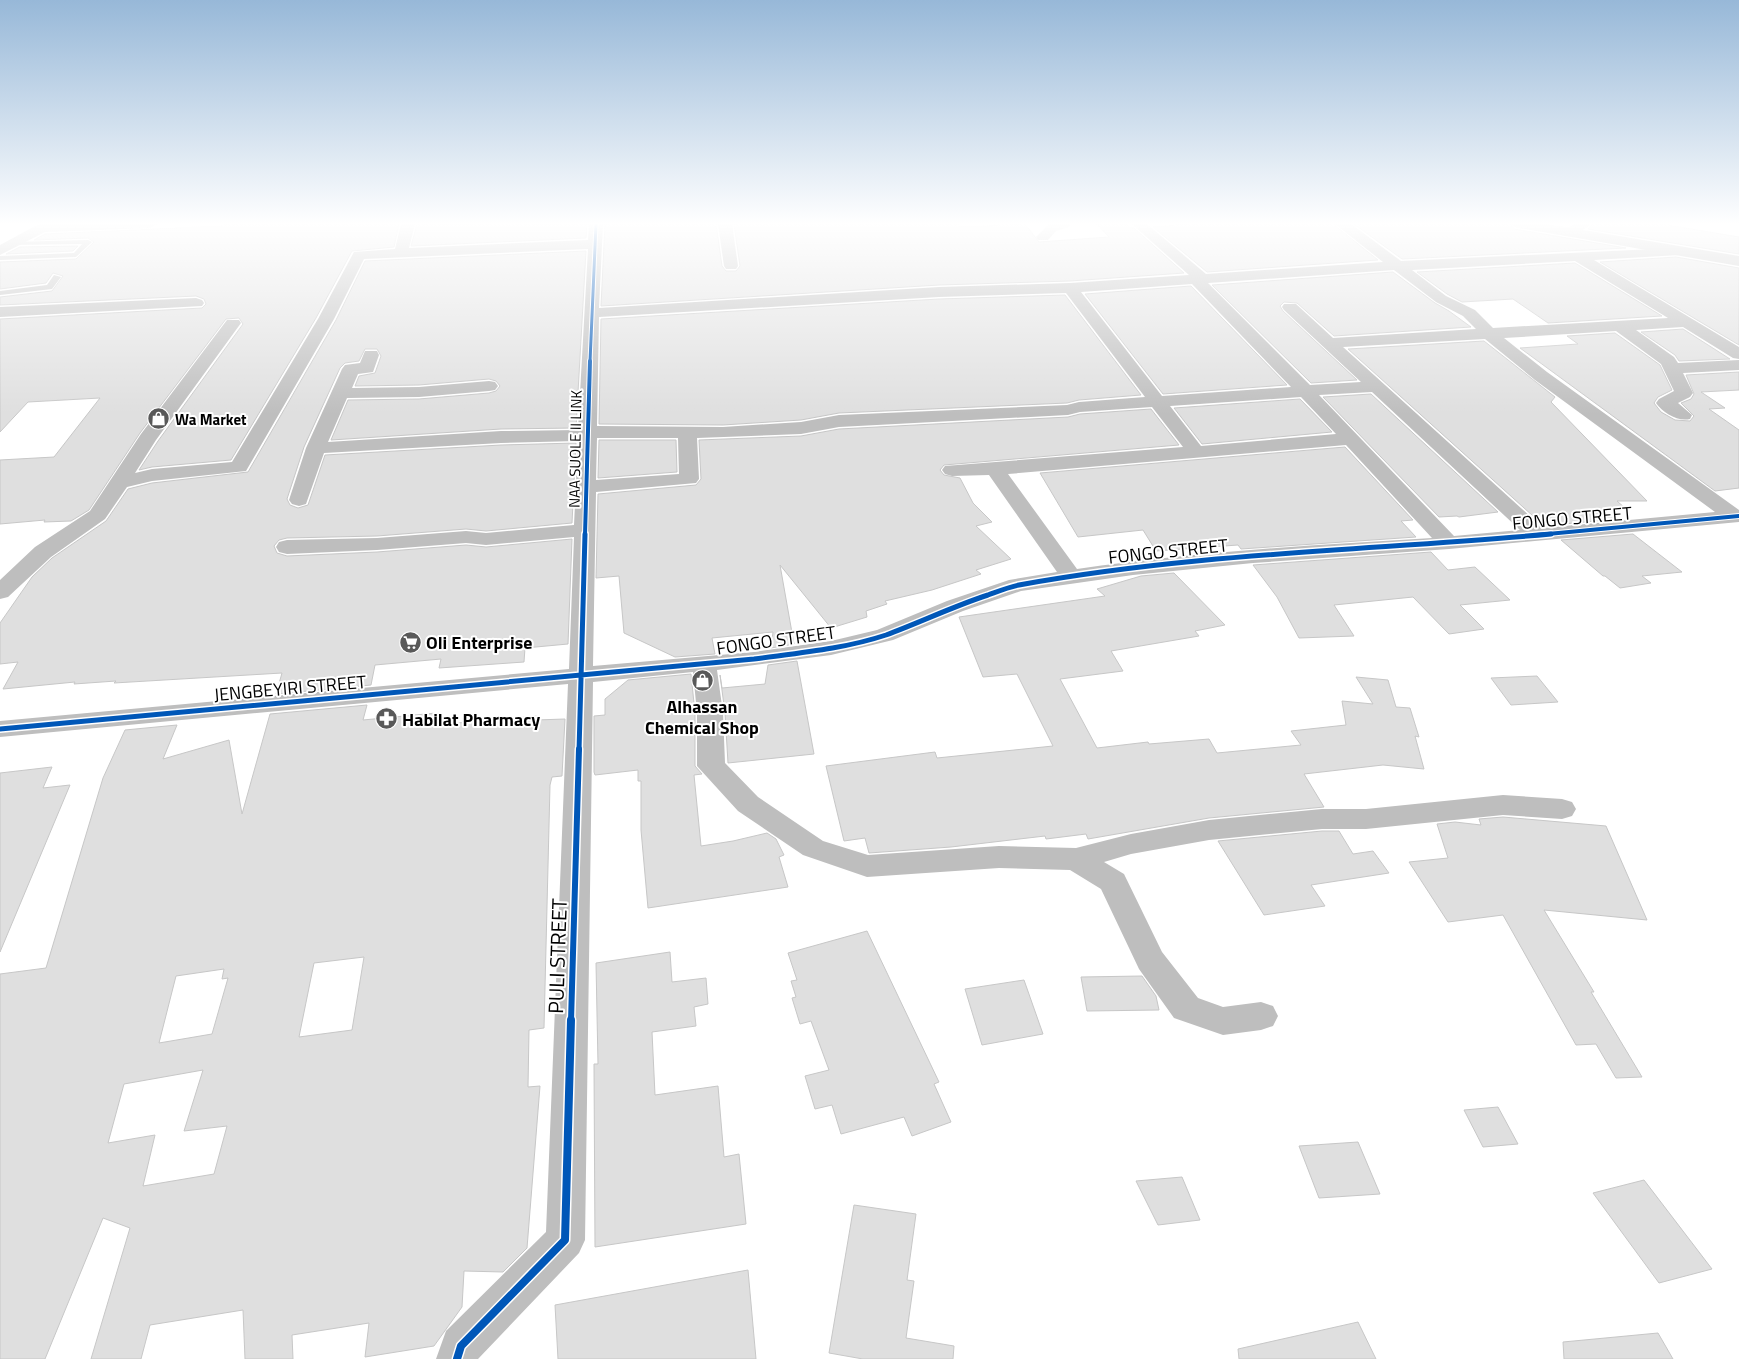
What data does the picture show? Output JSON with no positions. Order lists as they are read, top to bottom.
{
  "streets": {
    "street": [
      "NAA SUOLE II LINK",
      "FONGO STREET",
      "JENGBEYIRI STREET",
      "PULI STREET"
    ]
  },
  "crossings": [
    ["NAA SUOLE II LINK", "FONGO STREET"],
    ["NAA SUOLE II LINK", "JENGBEYIRI STREET"],
    ["NAA SUOLE II LINK", "PULI STREET"],
    ["FONGO STREET", "JENGBEYIRI STREET"],
    ["FONGO STREET", "PULI STREET"],
    ["JENGBEYIRI STREET", "PULI STREET"]
  ],
  "places": {
    "shop": ["Wa Market", "Alhassan Chemical Shop"],
    "supermarket": ["Oli Enterprise"],
    "pharmacy": ["Habilat Pharmacy"]
  }
}
